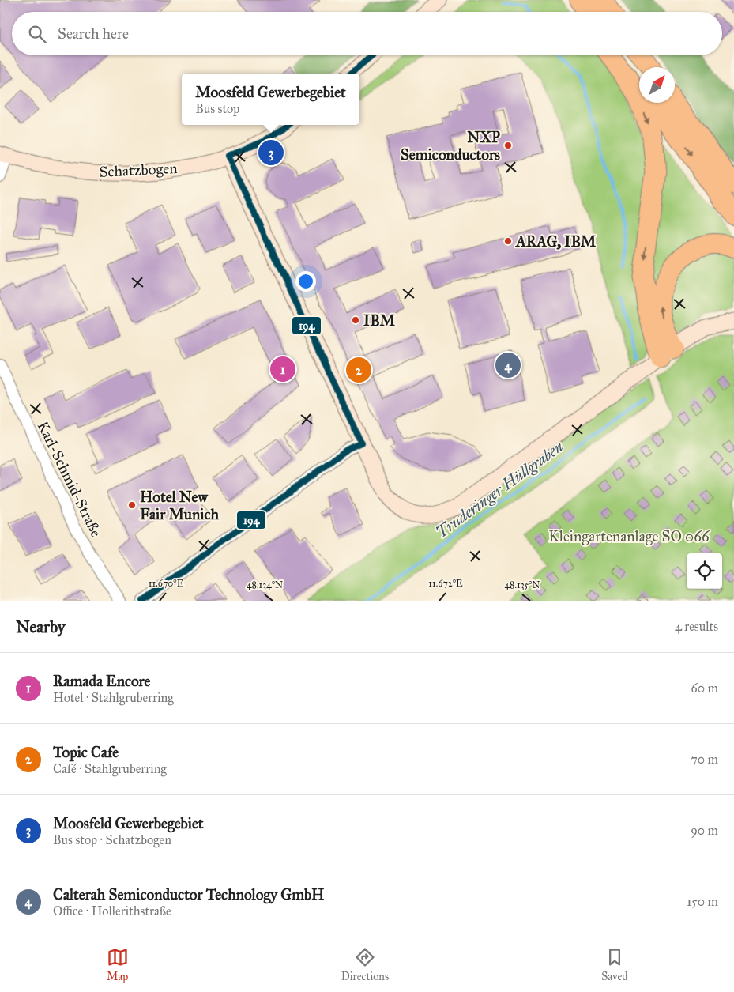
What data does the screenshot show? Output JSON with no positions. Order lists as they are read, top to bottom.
{
  "streets": {
    "main road": ["Schatzbogen"],
    "street": ["Karl-Schmid-Straße"]
  },
  "water": ["Truderinger Hüllgraben"],
  "parks": ["Kleingartenanlage SO 066"],
  "places": [
    "NXP Semiconductors",
    "ARAG, IBM",
    "IBM",
    "Hotel New Fair Munich"
  ],
  "lines": ["transit line 194"],
  "north": "top right",
  "page": {
    "search": "Search here",
    "popup": ["Moosfeld Gewerbegebiet", "Bus stop"],
    "pins": [
      "3",
      "4",
      "1",
      "2"
    ],
    "heading": ["Nearby", "4 results"],
    "list": [
      {
        "mark": "1",
        "name": "Ramada Encore",
        "note": "Hotel · Stahlgruberring",
        "value": "60 m"
      },
      {
        "mark": "2",
        "name": "Topic Cafe",
        "note": "Café · Stahlgruberring",
        "value": "70 m"
      },
      {
        "mark": "3",
        "name": "Moosfeld Gewerbegebiet",
        "note": "Bus stop · Schatzbogen",
        "value": "90 m"
      },
      {
        "mark": "4",
        "name": "Calterah Semiconductor Technology GmbH",
        "note": "Office · Hollerithstraße",
        "value": "150 m"
      }
    ],
    "nav": ["Map", "Directions", "Saved"]
  },
  "coordinates": [
    "11.670°E",
    "11.672°E",
    "48.134°N",
    "48.135°N"
  ]
}
